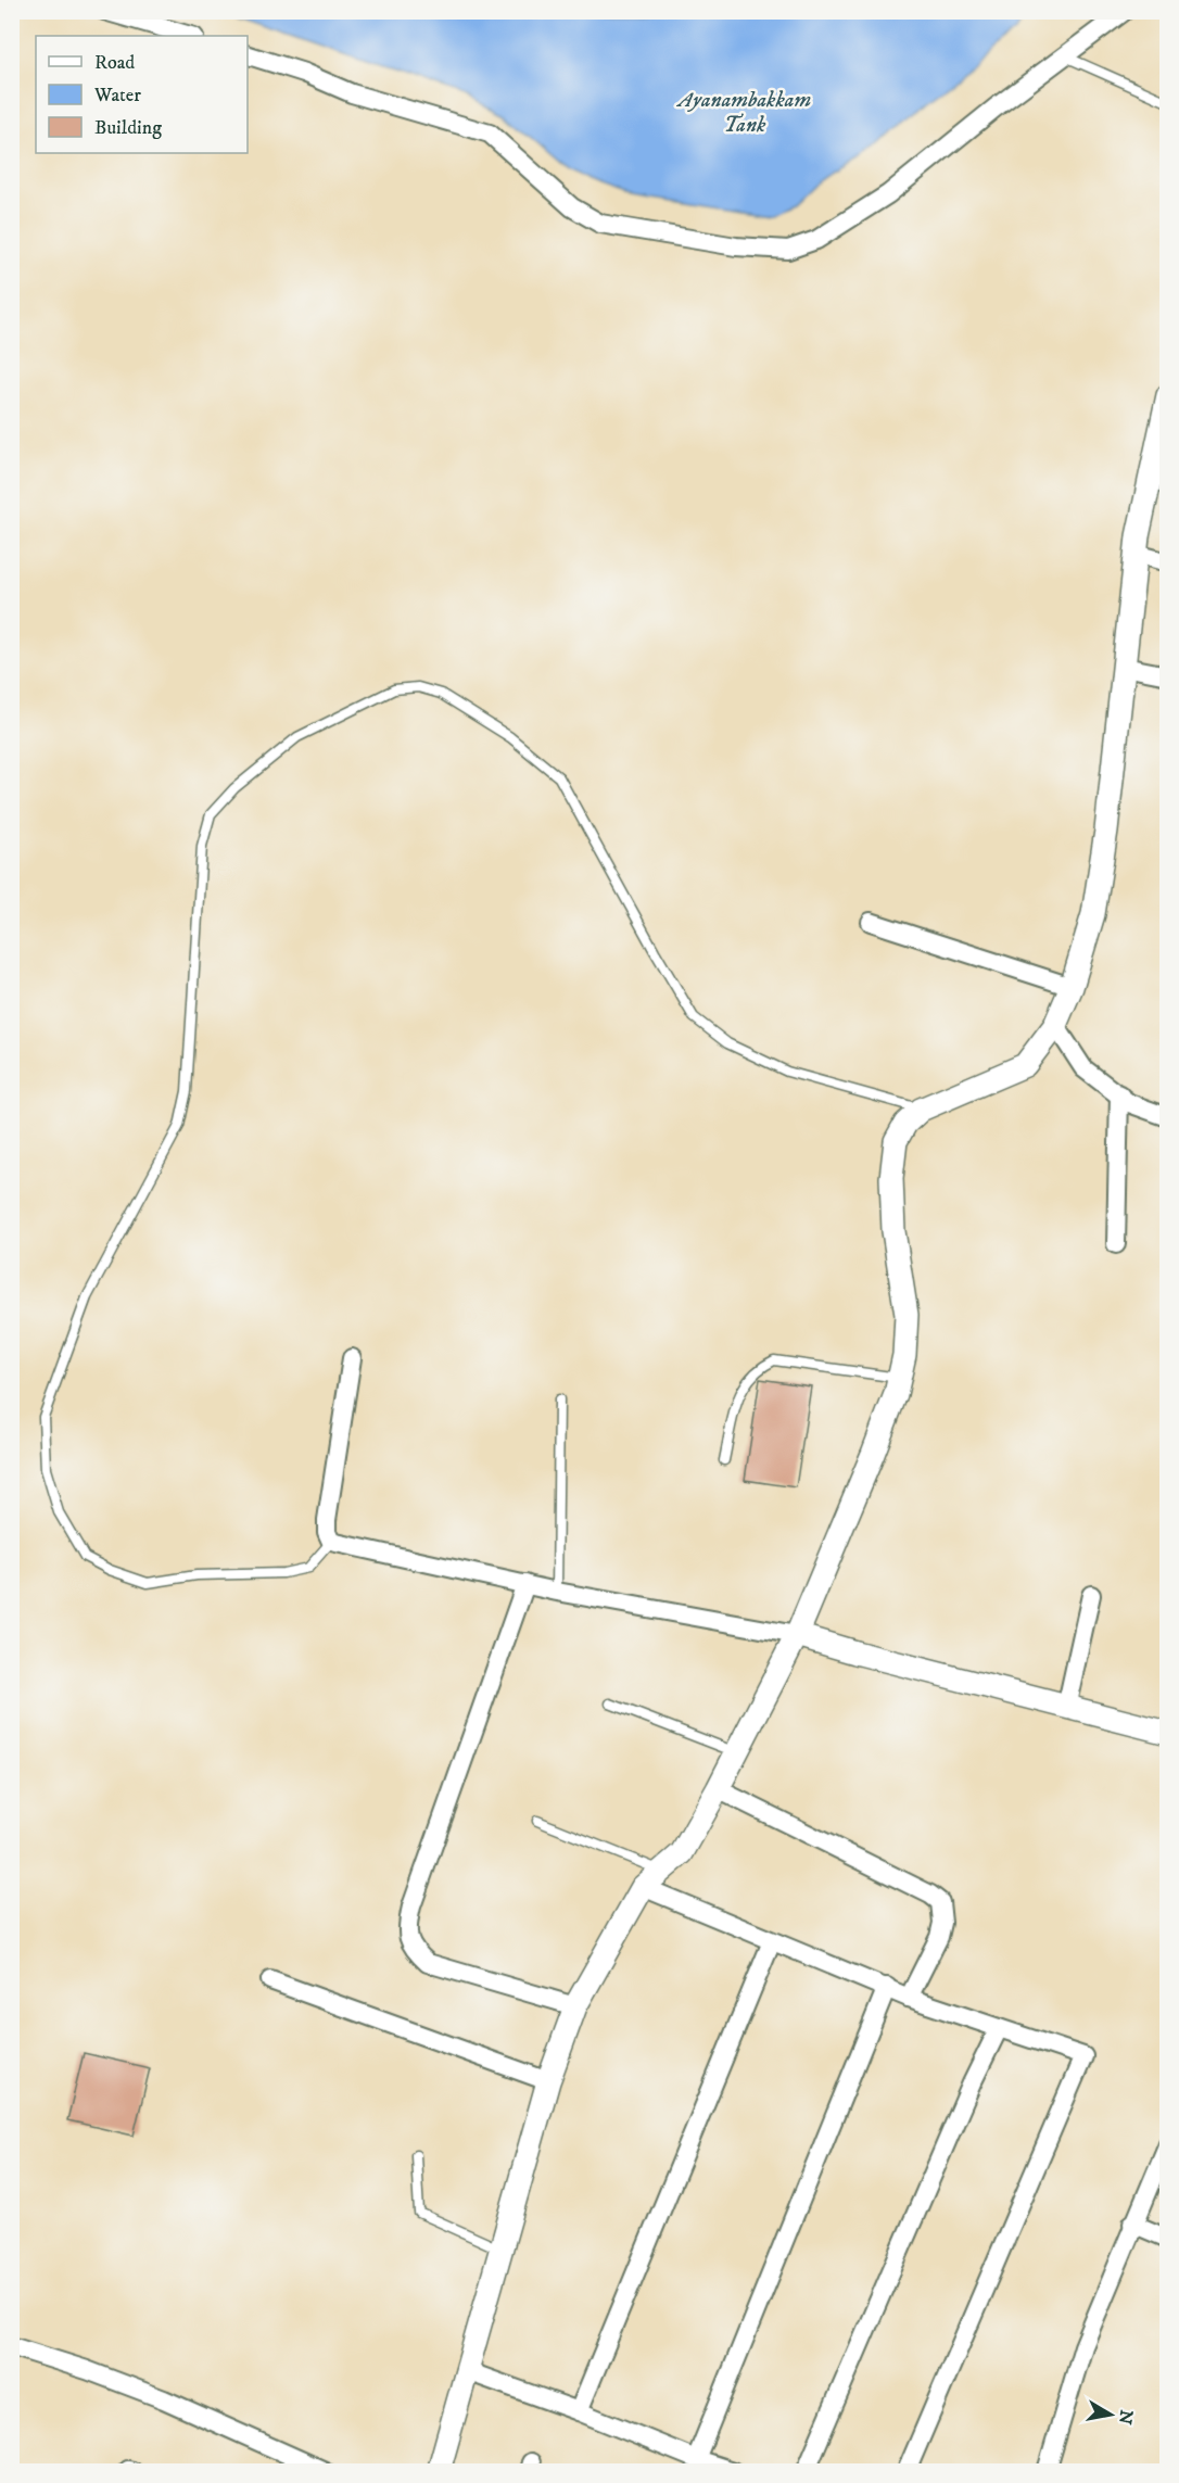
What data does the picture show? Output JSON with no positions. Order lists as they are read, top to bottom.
{
  "water": ["Ayanambakkam Tank"],
  "legend": ["Road", "Water", "Building"],
  "north": "right"
}
